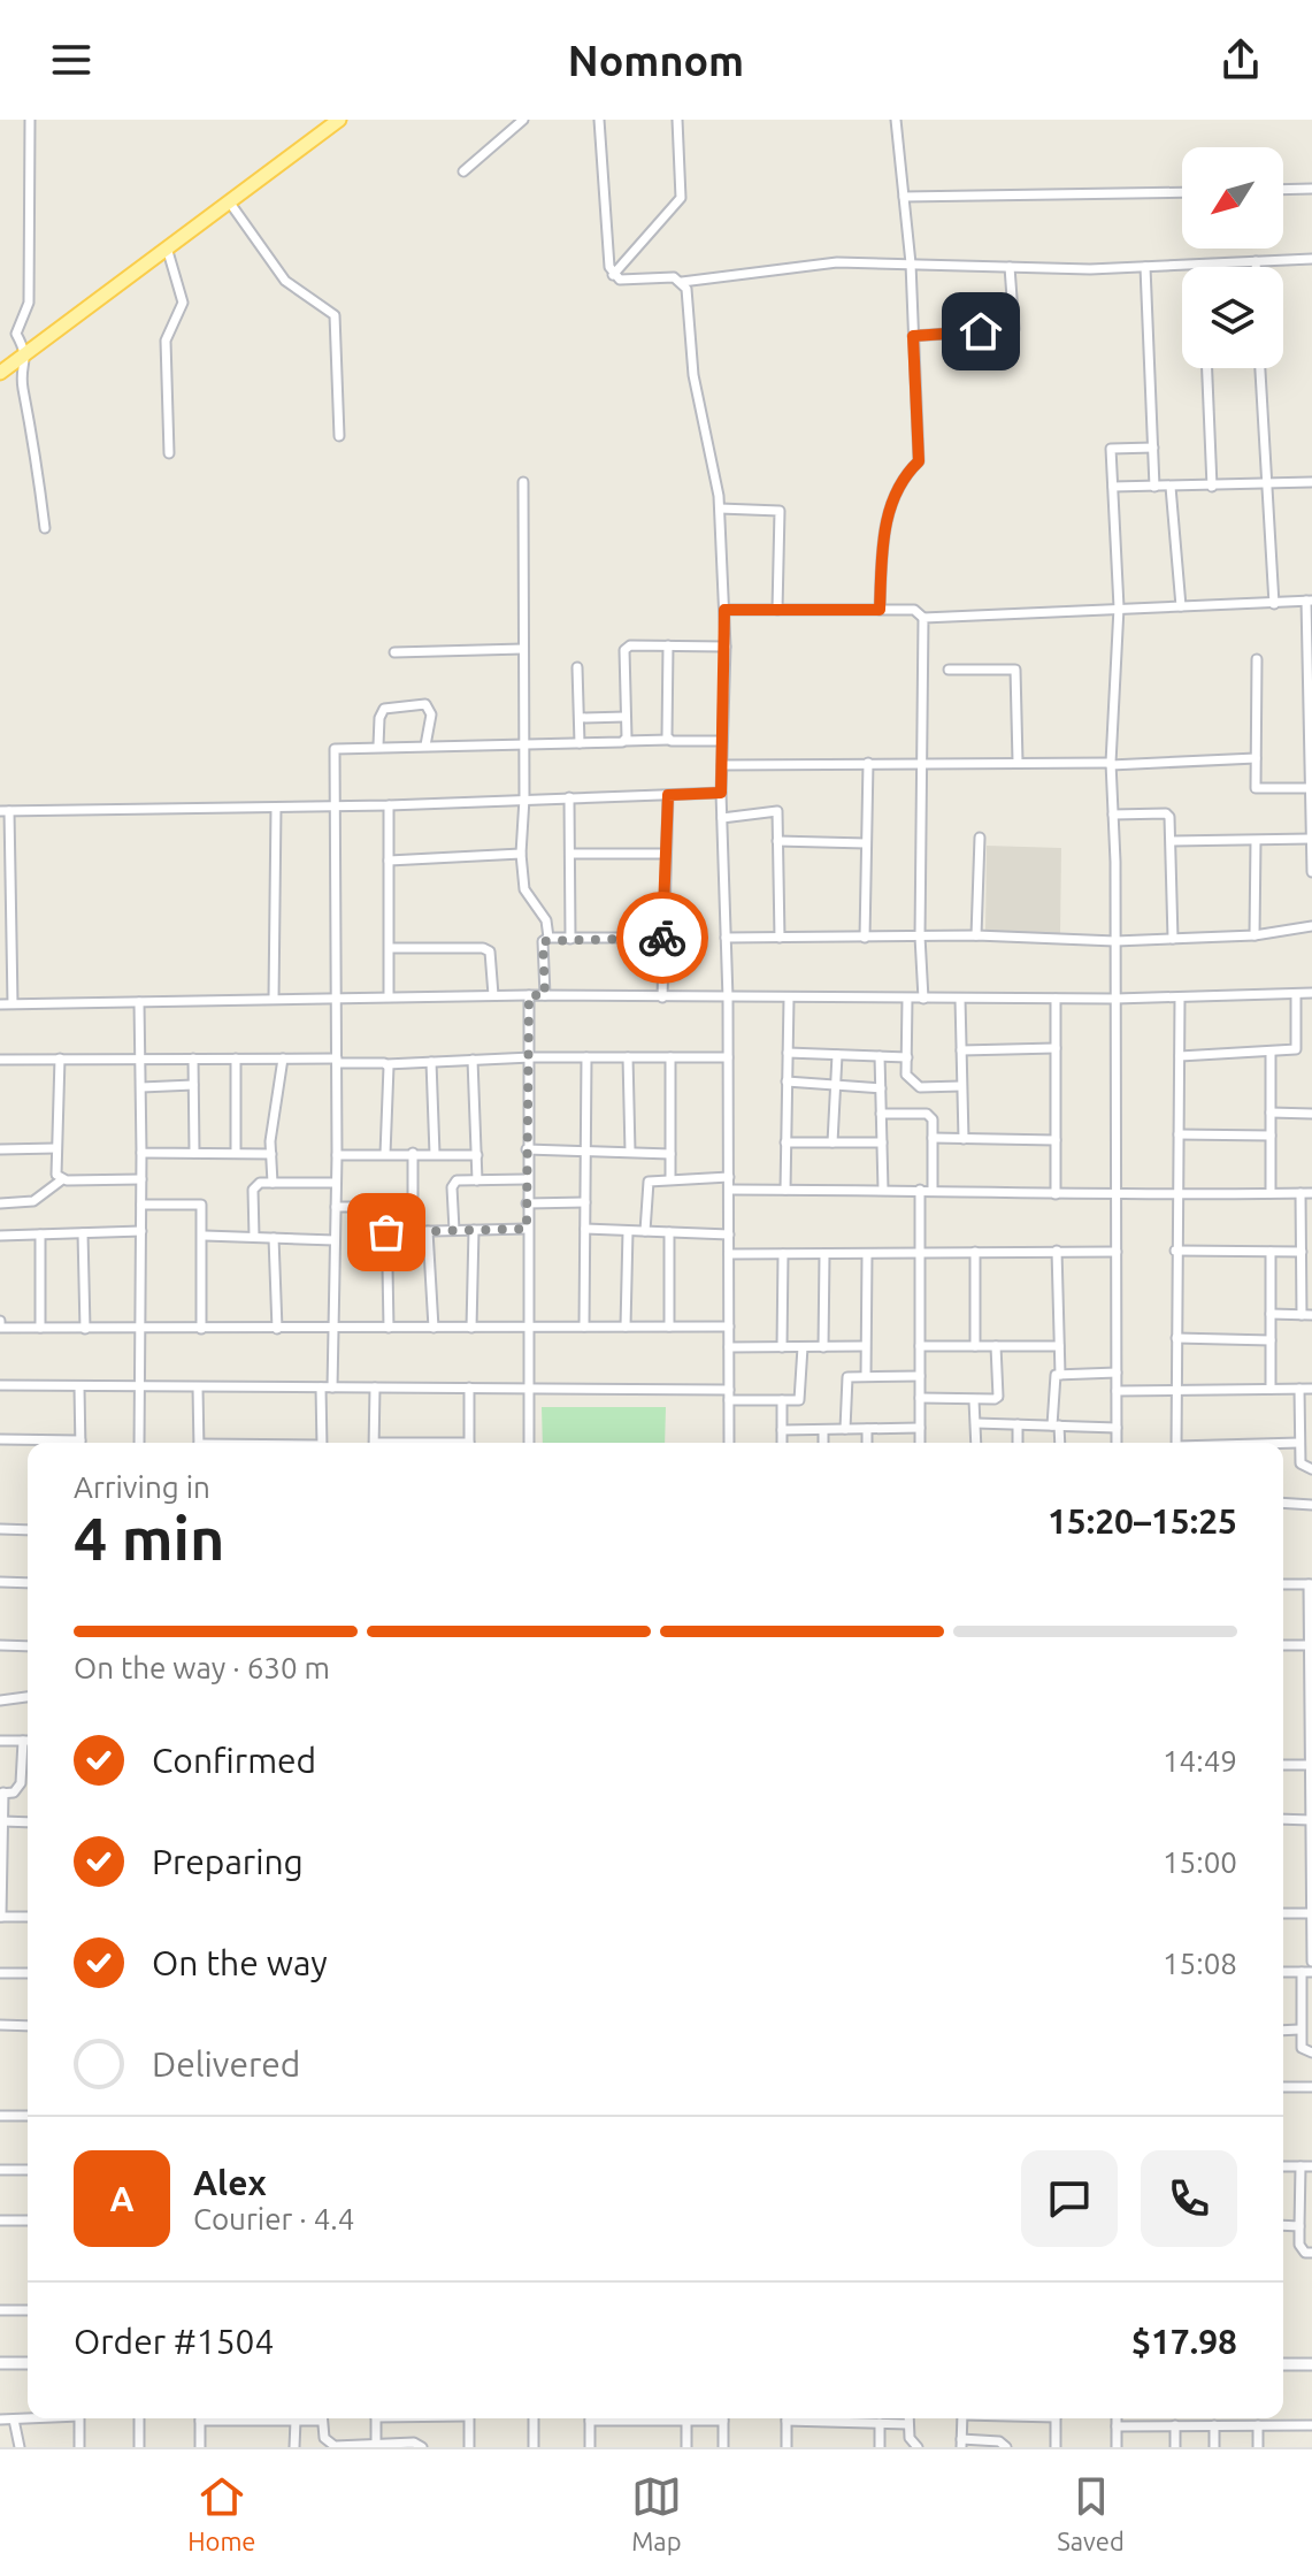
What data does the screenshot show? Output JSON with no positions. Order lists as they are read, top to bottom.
{
  "north": "bottom left",
  "page": {
    "header": "Nomnom",
    "heading": ["4 min", "Arriving in", "15:20–15:25"],
    "panel": [
      "Alex",
      "Courier · 4.4",
      "Order #1504",
      "$17.98"
    ],
    "bar": "On the way · 630 m",
    "list": [
      ["Confirmed", "14:49"],
      ["Preparing", "15:00"],
      ["On the way", "15:08"],
      "Delivered"
    ],
    "round": "A",
    "tabs": ["Home", "Map", "Saved"]
  }
}
